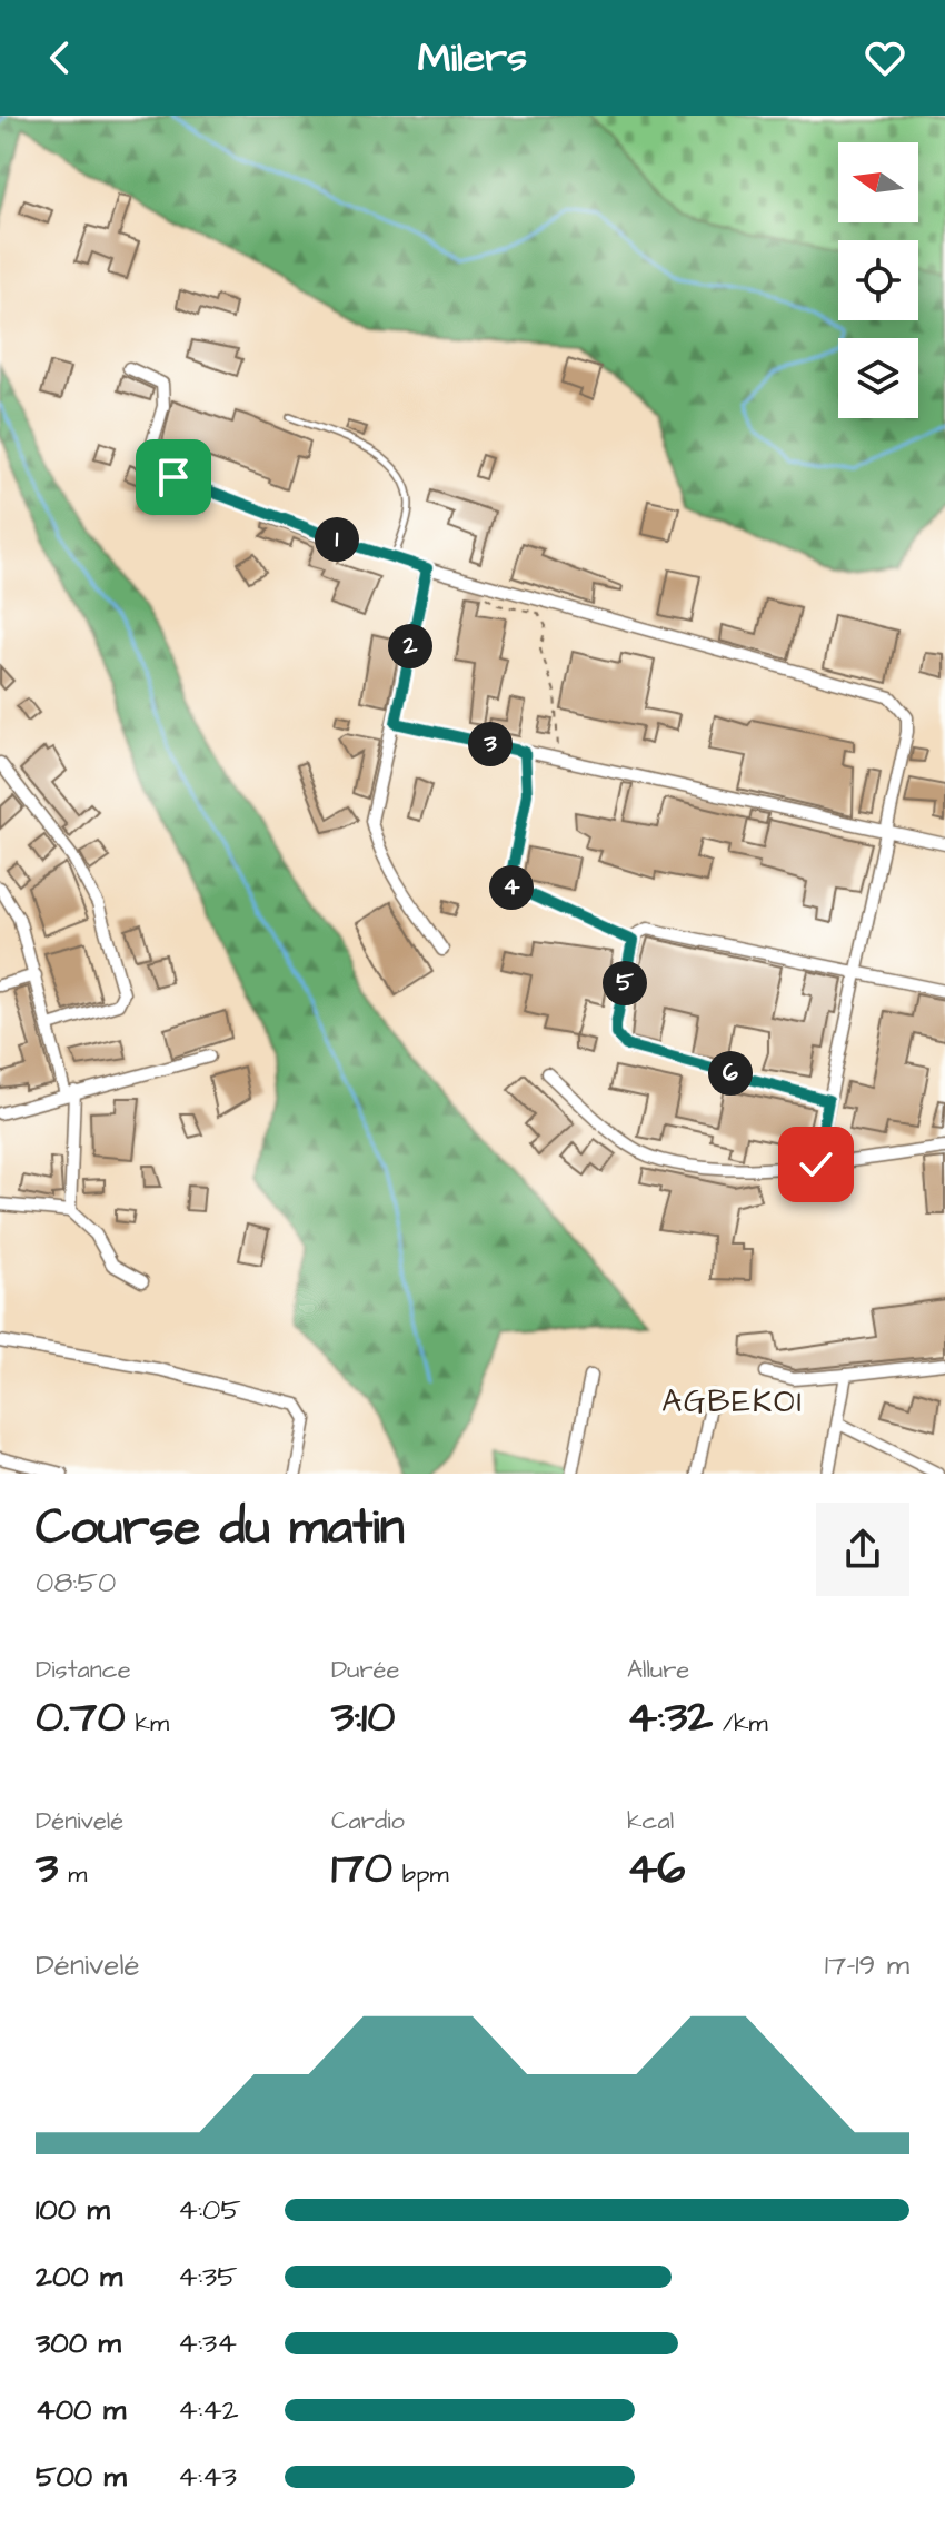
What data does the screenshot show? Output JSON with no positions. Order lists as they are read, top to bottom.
{
  "districts": ["AGBEKOI"],
  "north": "left",
  "page": {
    "header": "Milers",
    "pins": [
      "1",
      "2",
      "3",
      "4",
      "5",
      "6"
    ],
    "heading": ["Course du matin", "08:50"],
    "stats": [
      ["Distance", "0.70 km"],
      ["Durée", "3:10"],
      ["Allure", "4:32 /km"],
      ["Dénivelé", "3 m"],
      ["Cardio", "170 bpm"],
      ["kcal", "46"]
    ],
    "chart": ["Dénivelé", "17–19 m"],
    "list": [
      {
        "name": "100 m",
        "note": "4:05"
      },
      {
        "name": "200 m",
        "note": "4:35"
      },
      {
        "name": "300 m",
        "note": "4:34"
      },
      {
        "name": "400 m",
        "note": "4:42"
      },
      {
        "name": "500 m",
        "note": "4:43"
      }
    ]
  }
}
